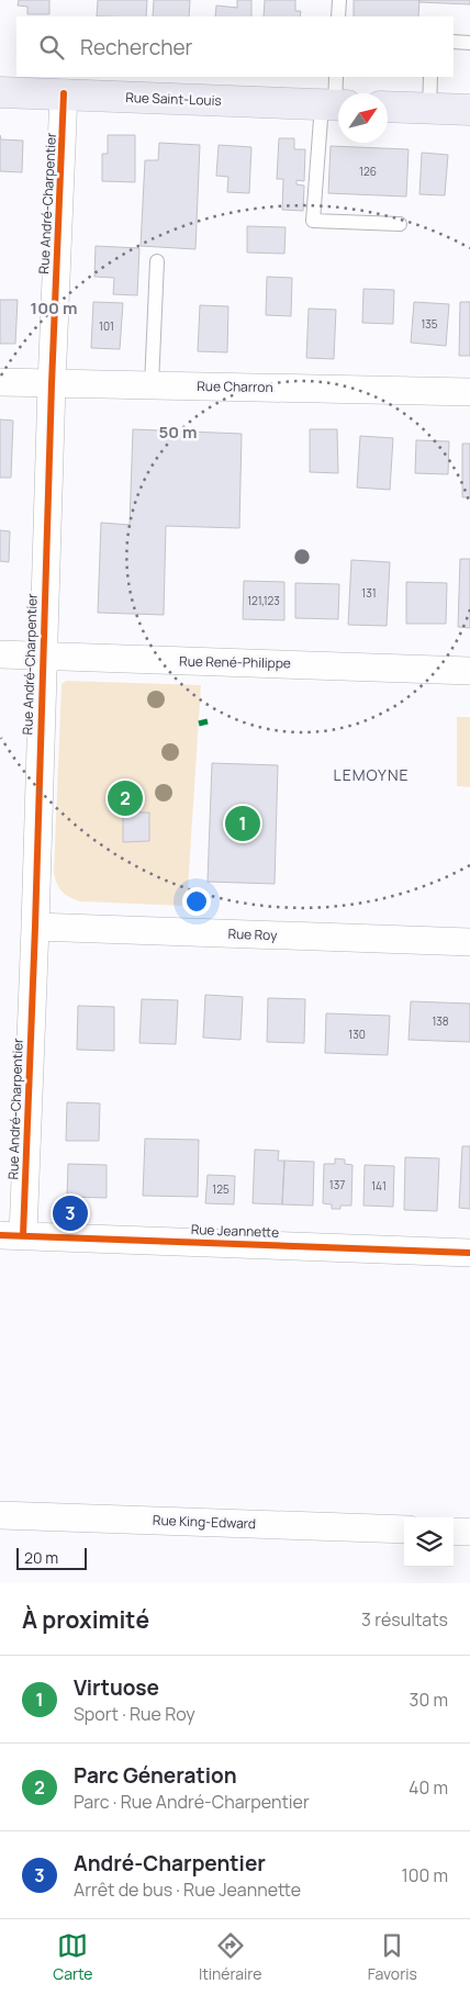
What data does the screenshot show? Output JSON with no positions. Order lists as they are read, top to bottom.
{
  "streets": {
    "main road": ["Rue Saint-Louis"],
    "street": [
      "Rue André-Charpentier",
      "Rue Charron",
      "Rue René-Philippe",
      "Rue Roy",
      "Rue Jeannette",
      "Rue King-Edward"
    ]
  },
  "crossings": [
    ["Rue Saint-Louis", "Rue André-Charpentier"],
    ["Rue André-Charpentier", "Rue Charron"],
    ["Rue André-Charpentier", "Rue René-Philippe"],
    ["Rue André-Charpentier", "Rue Roy"],
    ["Rue André-Charpentier", "Rue Jeannette"]
  ],
  "districts": ["LEMOYNE"],
  "house_numbers": [
    "126",
    "135",
    "101",
    "131",
    "121,123",
    "138",
    "130",
    "137",
    "141",
    "125"
  ],
  "scale_bar": "20 m",
  "north": "top right",
  "page": {
    "search": "Rechercher",
    "pins": ["2", "1", "3"],
    "scale": "20 m",
    "heading": ["À proximité", "3 résultats"],
    "list": [
      {
        "mark": "1",
        "name": "Virtuose",
        "note": "Sport · Rue Roy",
        "value": "30 m"
      },
      {
        "mark": "2",
        "name": "Parc Géneration",
        "note": "Parc · Rue André-Charpentier",
        "value": "40 m"
      },
      {
        "mark": "3",
        "name": "André-Charpentier",
        "note": "Arrêt de bus · Rue Jeannette",
        "value": "100 m"
      }
    ],
    "nav": ["Carte", "Itinéraire", "Favoris"]
  },
  "rings": ["100 m", "50 m"]
}
